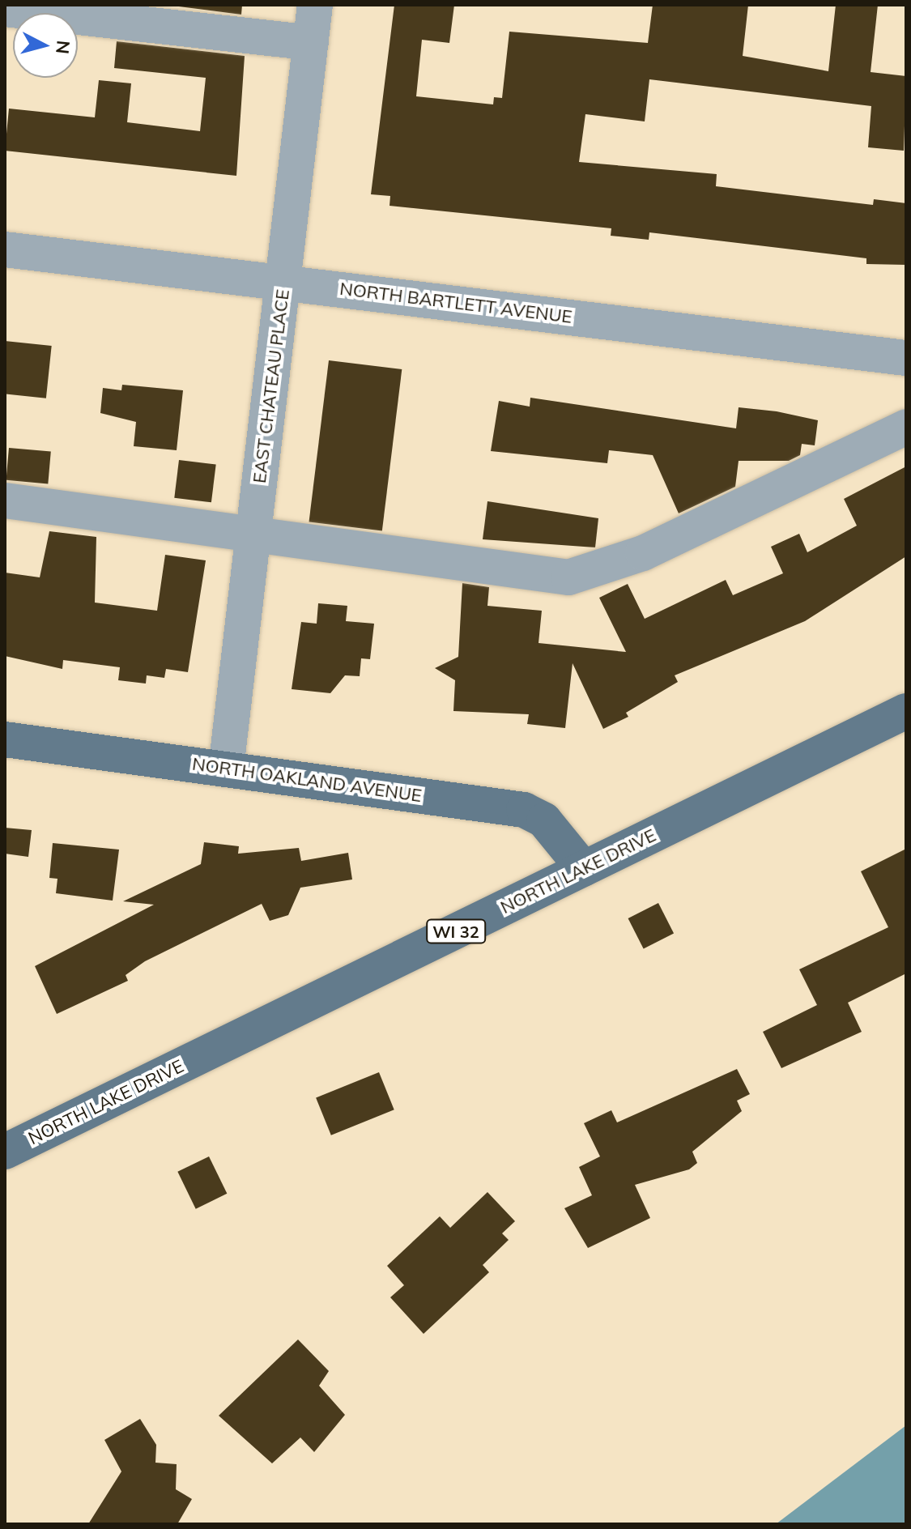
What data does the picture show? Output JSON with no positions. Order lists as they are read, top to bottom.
{
  "streets": {
    "main road": ["NORTH OAKLAND AVENUE", "NORTH LAKE DRIVE", "WI 32"],
    "street": ["NORTH BARTLETT AVENUE", "EAST CHATEAU PLACE"]
  },
  "crossings": [
    ["NORTH BARTLETT AVENUE", "EAST CHATEAU PLACE"],
    ["EAST CHATEAU PLACE", "NORTH OAKLAND AVENUE"],
    ["NORTH OAKLAND AVENUE", "NORTH LAKE DRIVE"]
  ],
  "north": "right"
}
